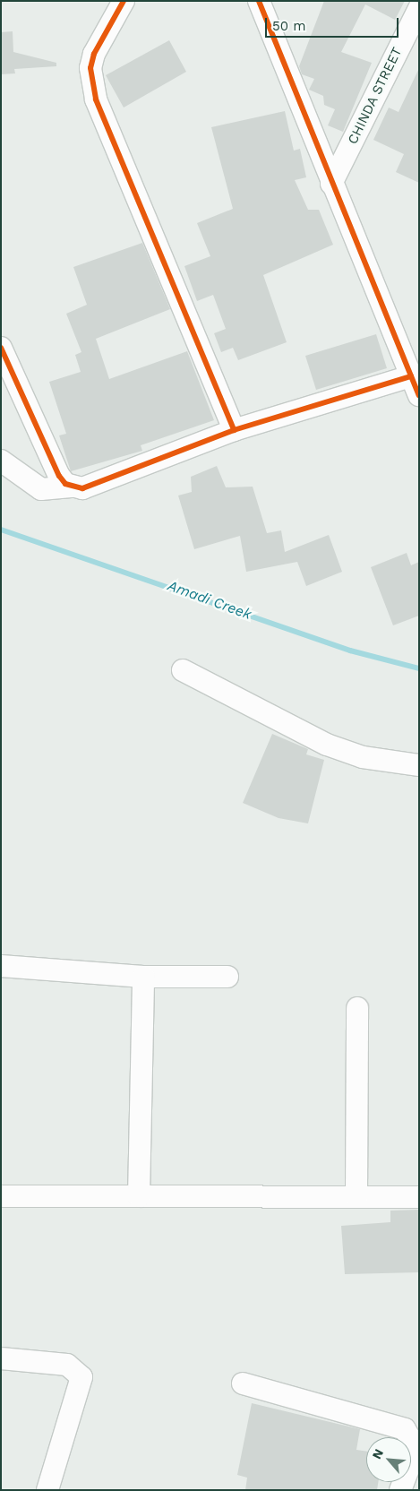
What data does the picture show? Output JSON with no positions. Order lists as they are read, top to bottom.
{
  "streets": {
    "street": ["CHINDA STREET"]
  },
  "water": ["Amadi Creek"],
  "scale_bar": "50 m",
  "north": "top left"
}
